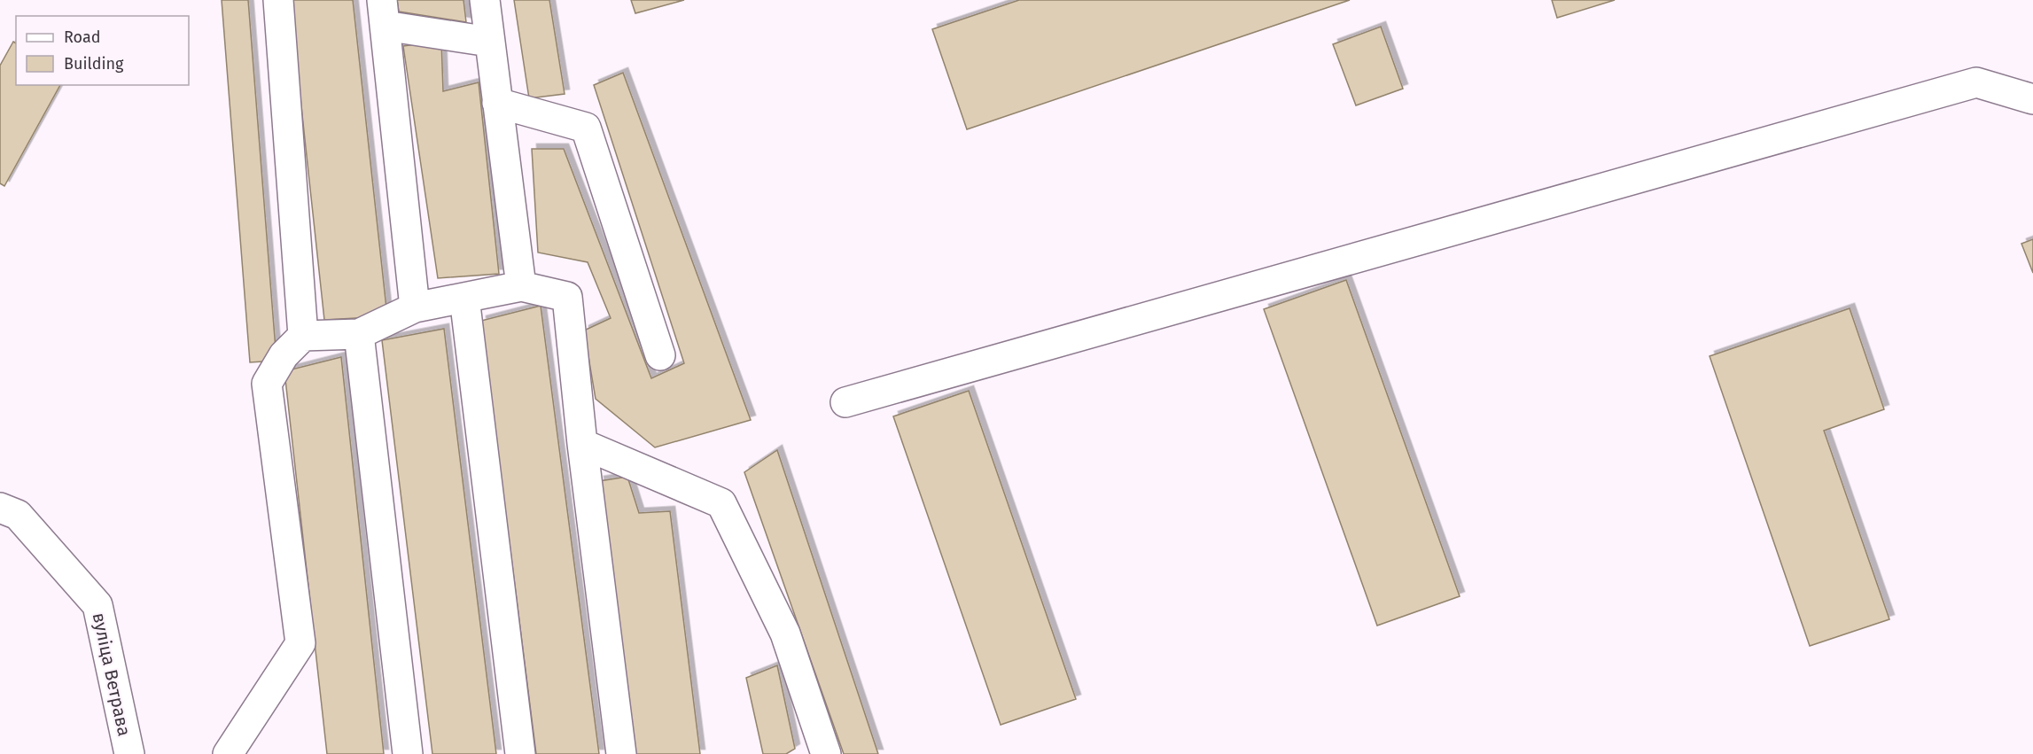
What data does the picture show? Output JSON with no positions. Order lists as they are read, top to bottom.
{
  "streets": {
    "street": ["вуліца Ветрава"]
  },
  "legend": ["Road", "Building"]
}
